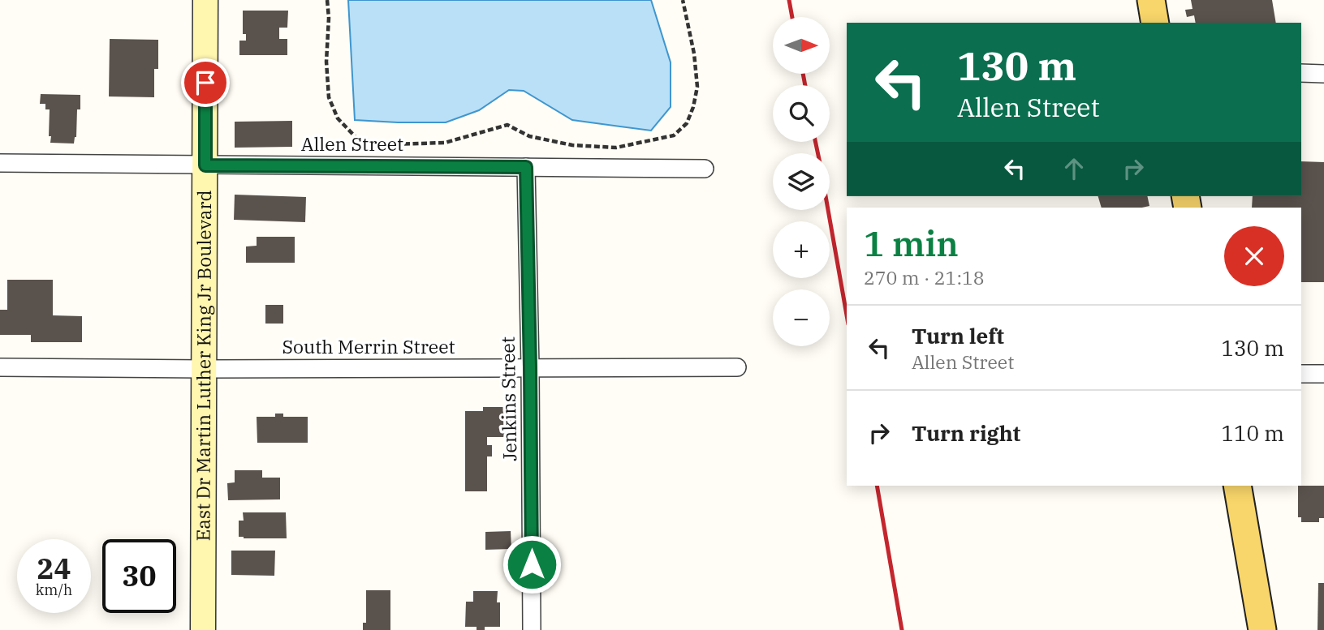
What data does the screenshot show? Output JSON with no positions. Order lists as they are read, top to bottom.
{
  "streets": {
    "street": [
      "Allen Street",
      "South Merrin Street",
      "East Dr Martin Luther King Jr Boulevard",
      "Jenkins Street"
    ]
  },
  "crossings": [
    ["Allen Street", "East Dr Martin Luther King Jr Boulevard"],
    ["Allen Street", "Jenkins Street"],
    ["South Merrin Street", "East Dr Martin Luther King Jr Boulevard"],
    ["South Merrin Street", "Jenkins Street"]
  ],
  "north": "right",
  "page": {
    "map_buttons": ["+", "−"],
    "turn": ["130 m", "Allen Street"],
    "heading": ["1 min", "270 m · 21:18"],
    "list": [
      {
        "name": "Turn left",
        "note": "Allen Street",
        "value": "130 m"
      },
      {
        "name": "Turn right",
        "value": "110 m"
      }
    ],
    "speed": "24 km/h",
    "limit": "30"
  }
}
